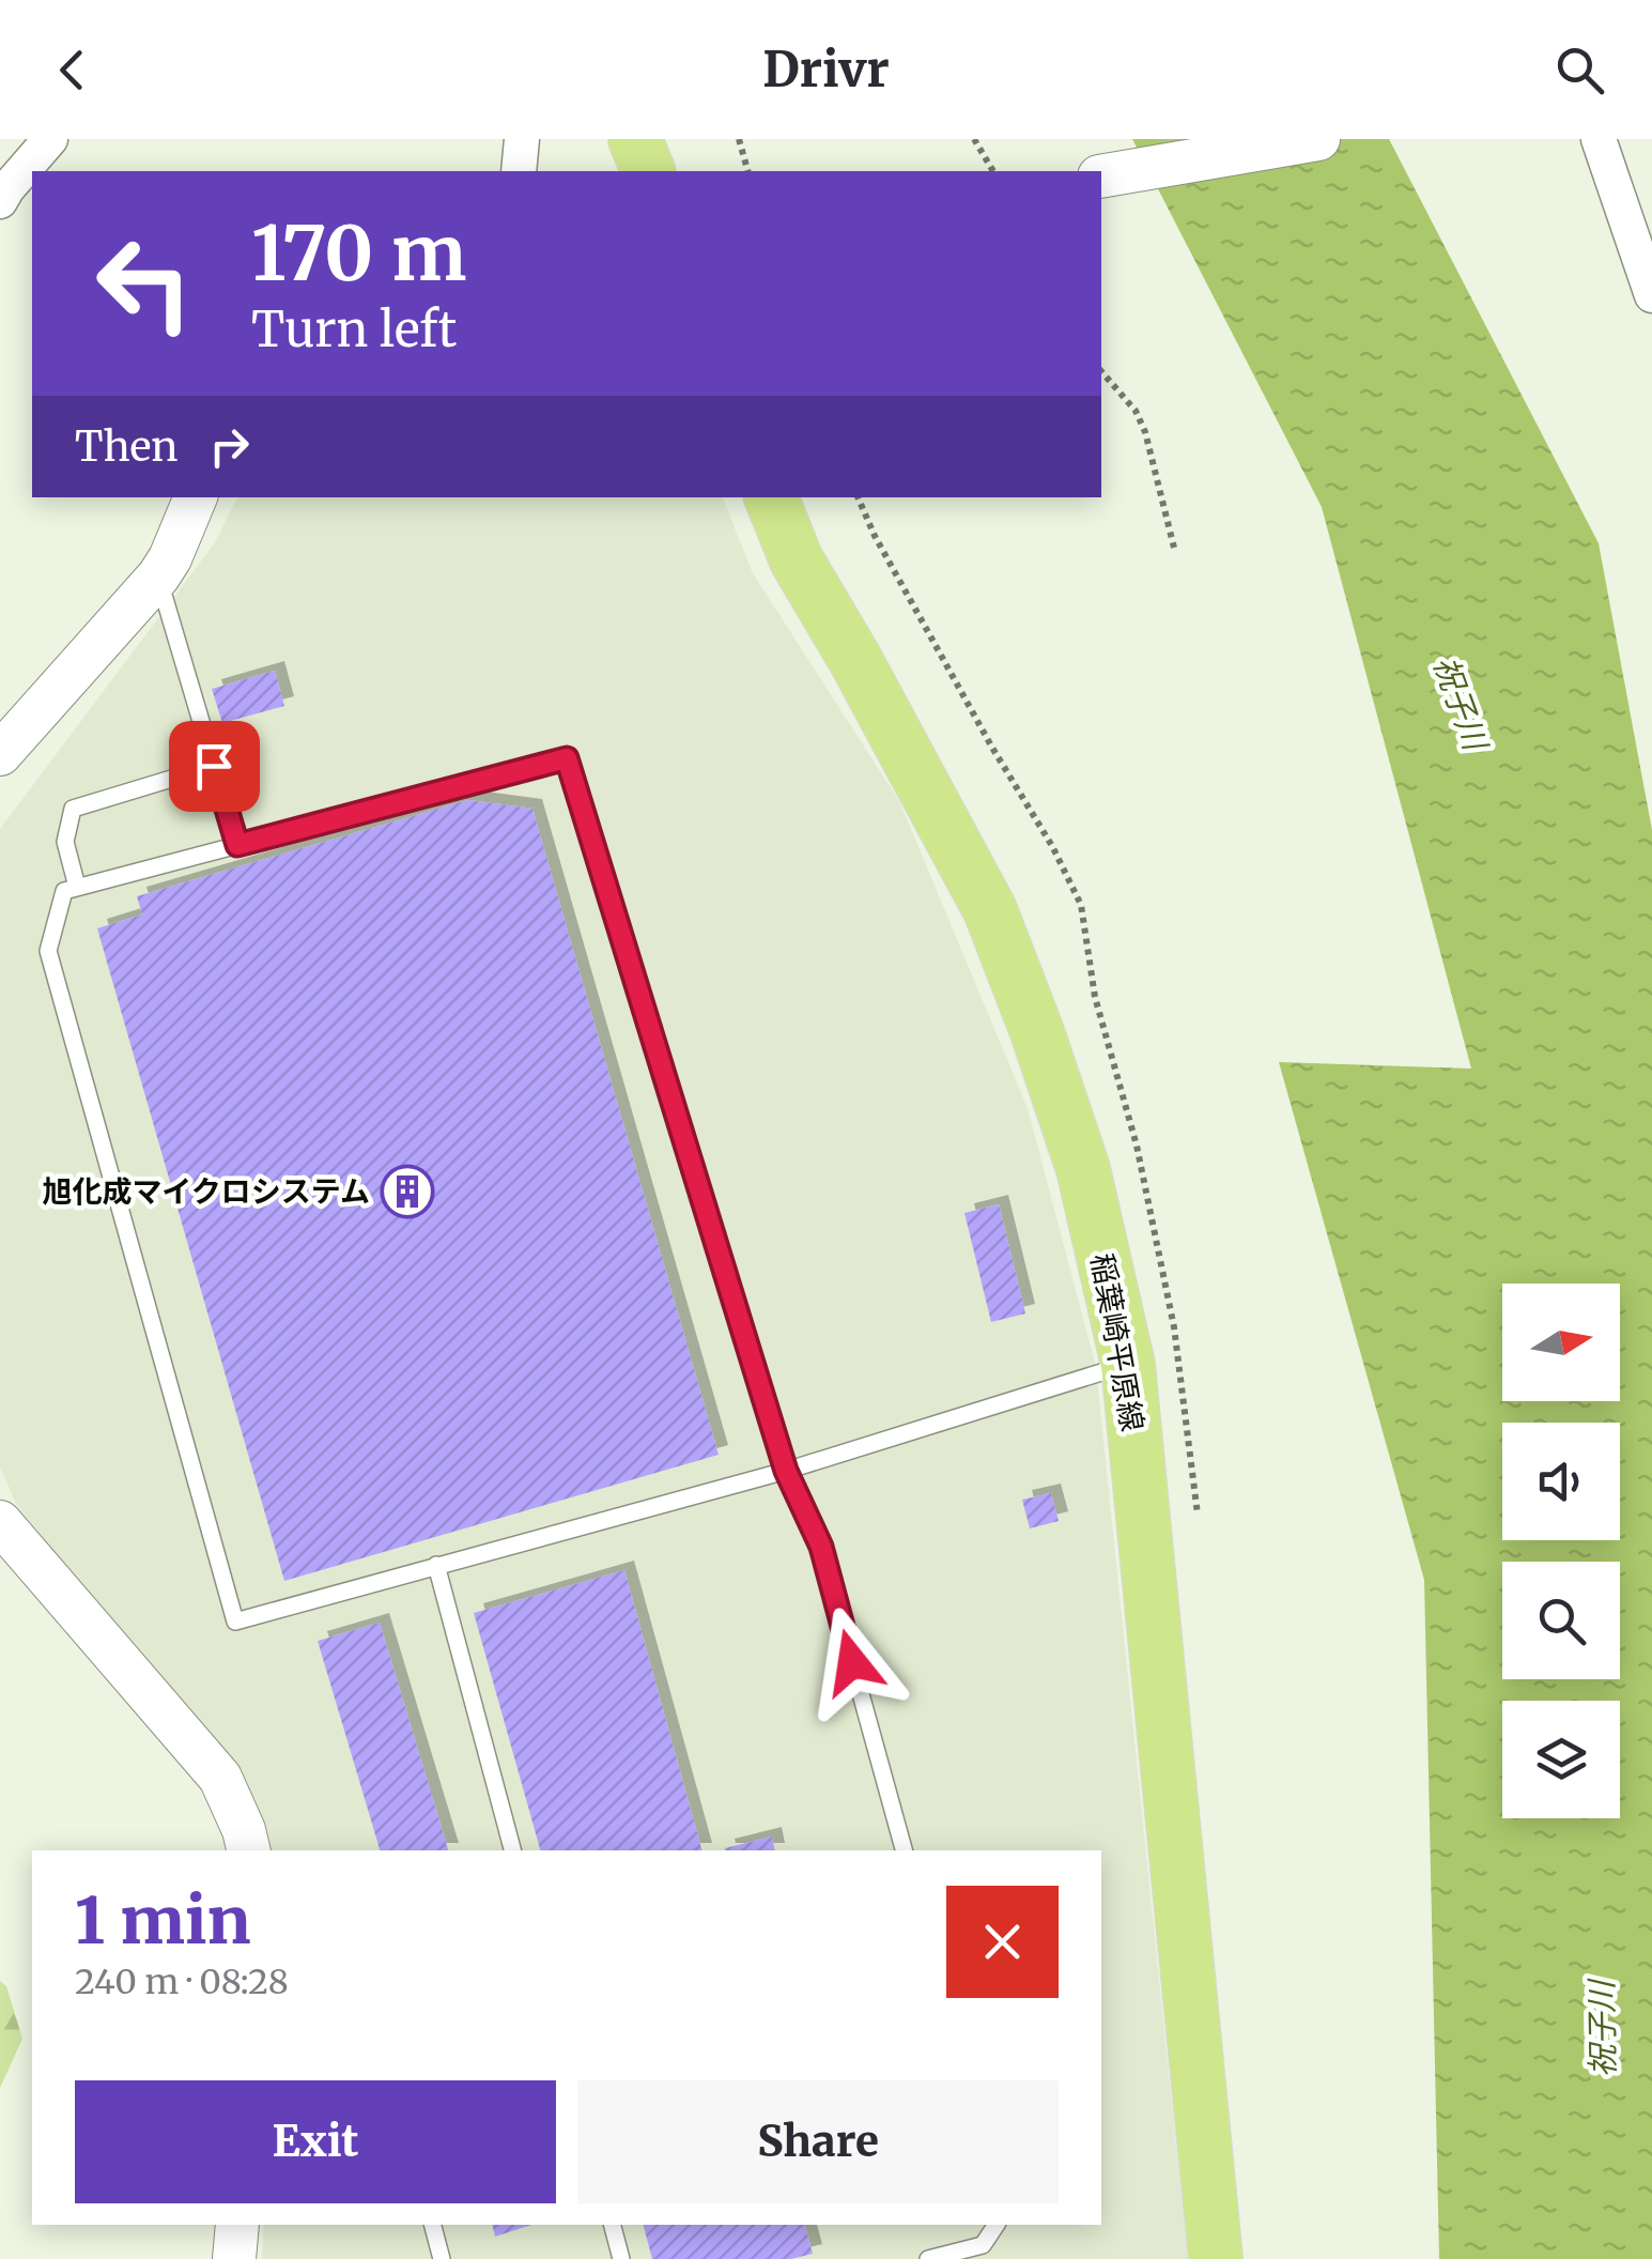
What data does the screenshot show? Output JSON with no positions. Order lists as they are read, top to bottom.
{
  "streets": {
    "main road": ["稲葉崎平原線"]
  },
  "water": ["祝子川"],
  "places": {
    "building": ["旭化成マイクロシステム"]
  },
  "north": "right",
  "page": {
    "header": "Drivr",
    "turn": ["170 m", "Turn left"],
    "then": "Then",
    "heading": ["1 min", "240 m · 08:28"],
    "buttons": ["Exit", "Share"]
  }
}
